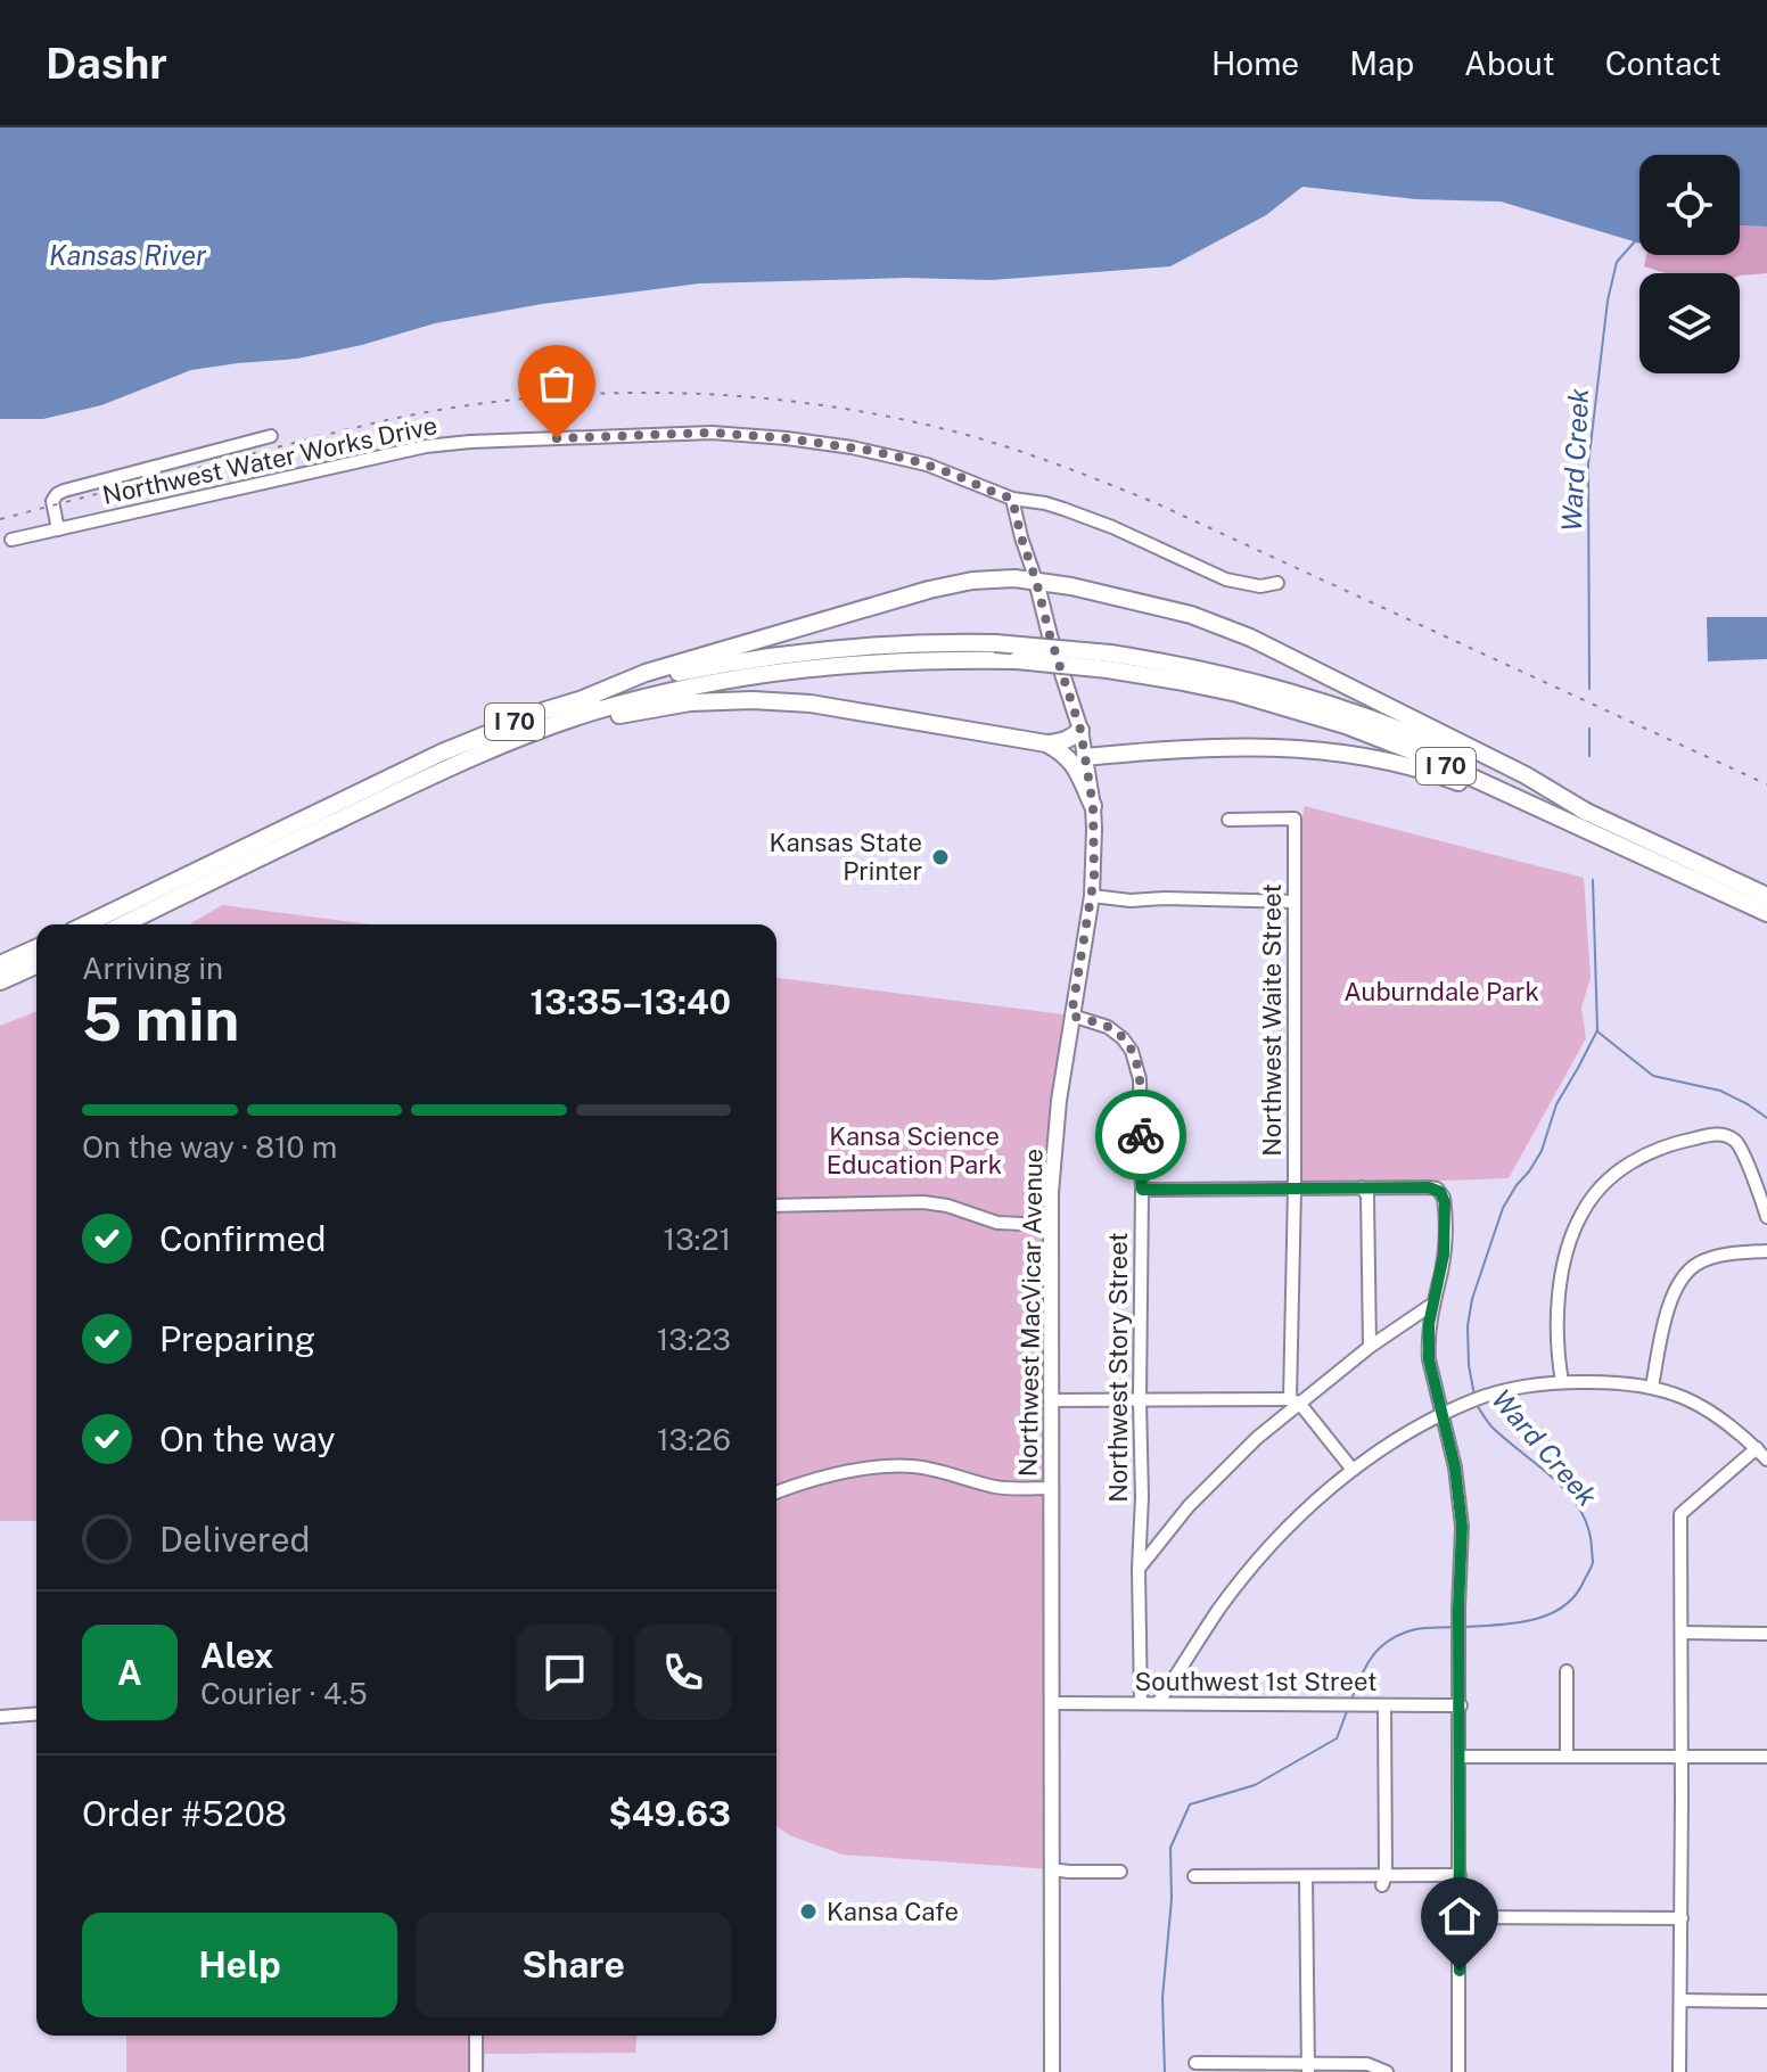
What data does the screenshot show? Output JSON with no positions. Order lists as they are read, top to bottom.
{
  "streets": {
    "highway": ["I 70"],
    "main road": ["Northwest MacVicar Avenue"],
    "street": [
      "Northwest Water Works Drive",
      "Northwest Waite Street",
      "Northwest Story Street",
      "Southwest 1st Street"
    ]
  },
  "crossings": [
    ["Northwest Water Works Drive", "Northwest MacVicar Avenue"],
    ["Northwest MacVicar Avenue", "Northwest Story Street"],
    ["Northwest MacVicar Avenue", "Southwest 1st Street"],
    ["Northwest Story Street", "Southwest 1st Street"]
  ],
  "water": ["Kansas River", "Ward Creek"],
  "parks": ["Auburndale Park", "Kansa Science Education Park"],
  "places": ["Kansas State Printer", "Kansa Cafe"],
  "page": {
    "header": "Dashr",
    "nav": [
      "Home",
      "Map",
      "About",
      "Contact"
    ],
    "heading": ["5 min", "Arriving in", "13:35–13:40"],
    "panel": [
      "Alex",
      "Courier · 4.5",
      "Order #5208",
      "$49.63"
    ],
    "bar": "On the way · 810 m",
    "list": [
      ["Confirmed", "13:21"],
      ["Preparing", "13:23"],
      ["On the way", "13:26"],
      "Delivered"
    ],
    "round": "A",
    "buttons": ["Help", "Share"]
  }
}
